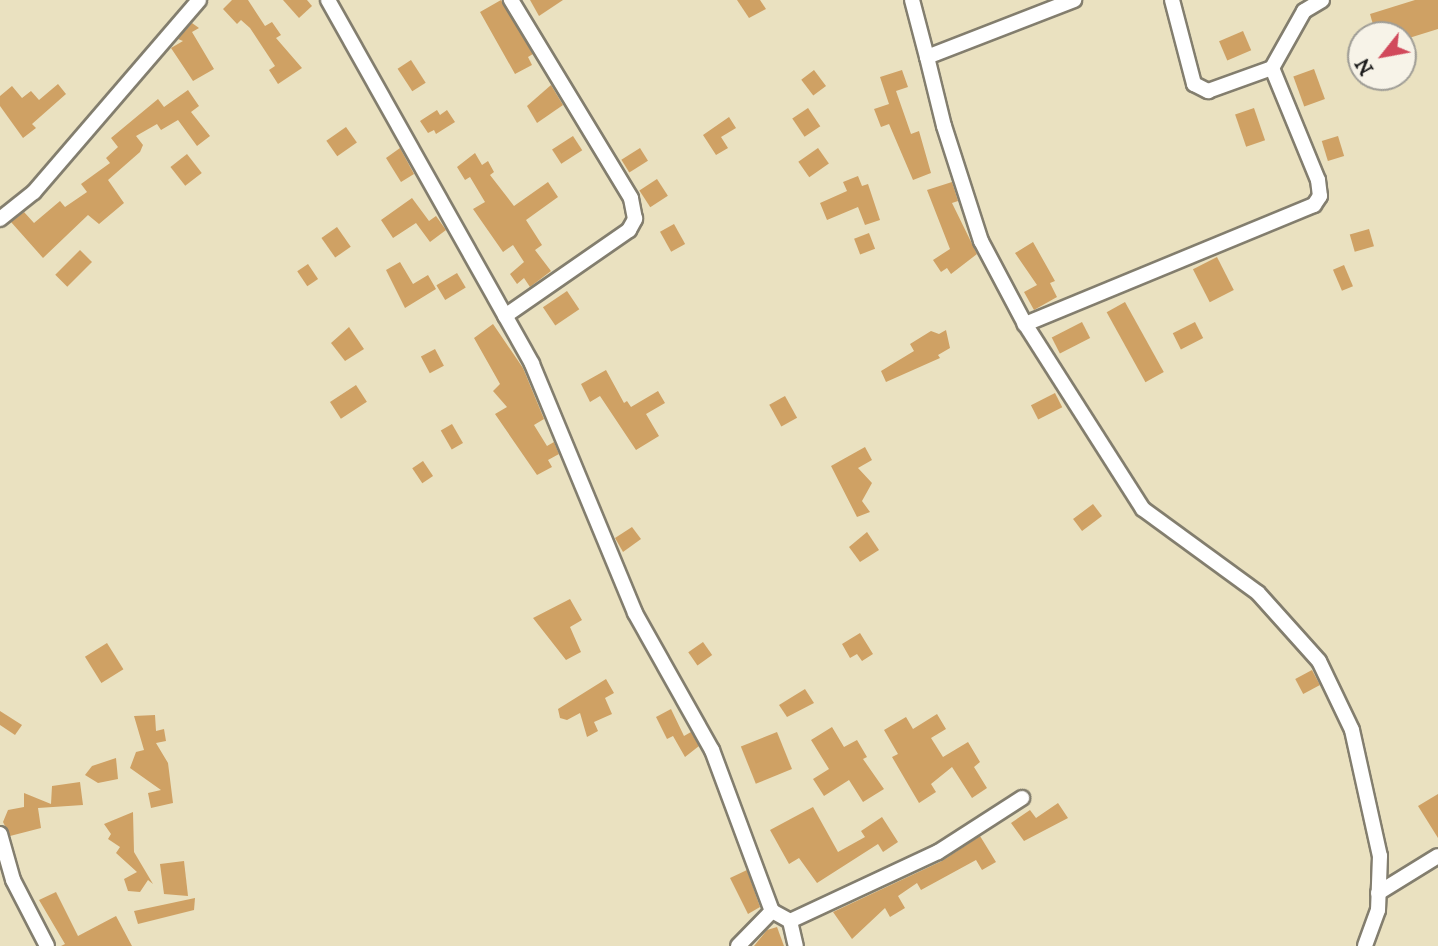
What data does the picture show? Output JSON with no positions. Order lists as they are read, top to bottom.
{
  "north": "bottom left"
}
